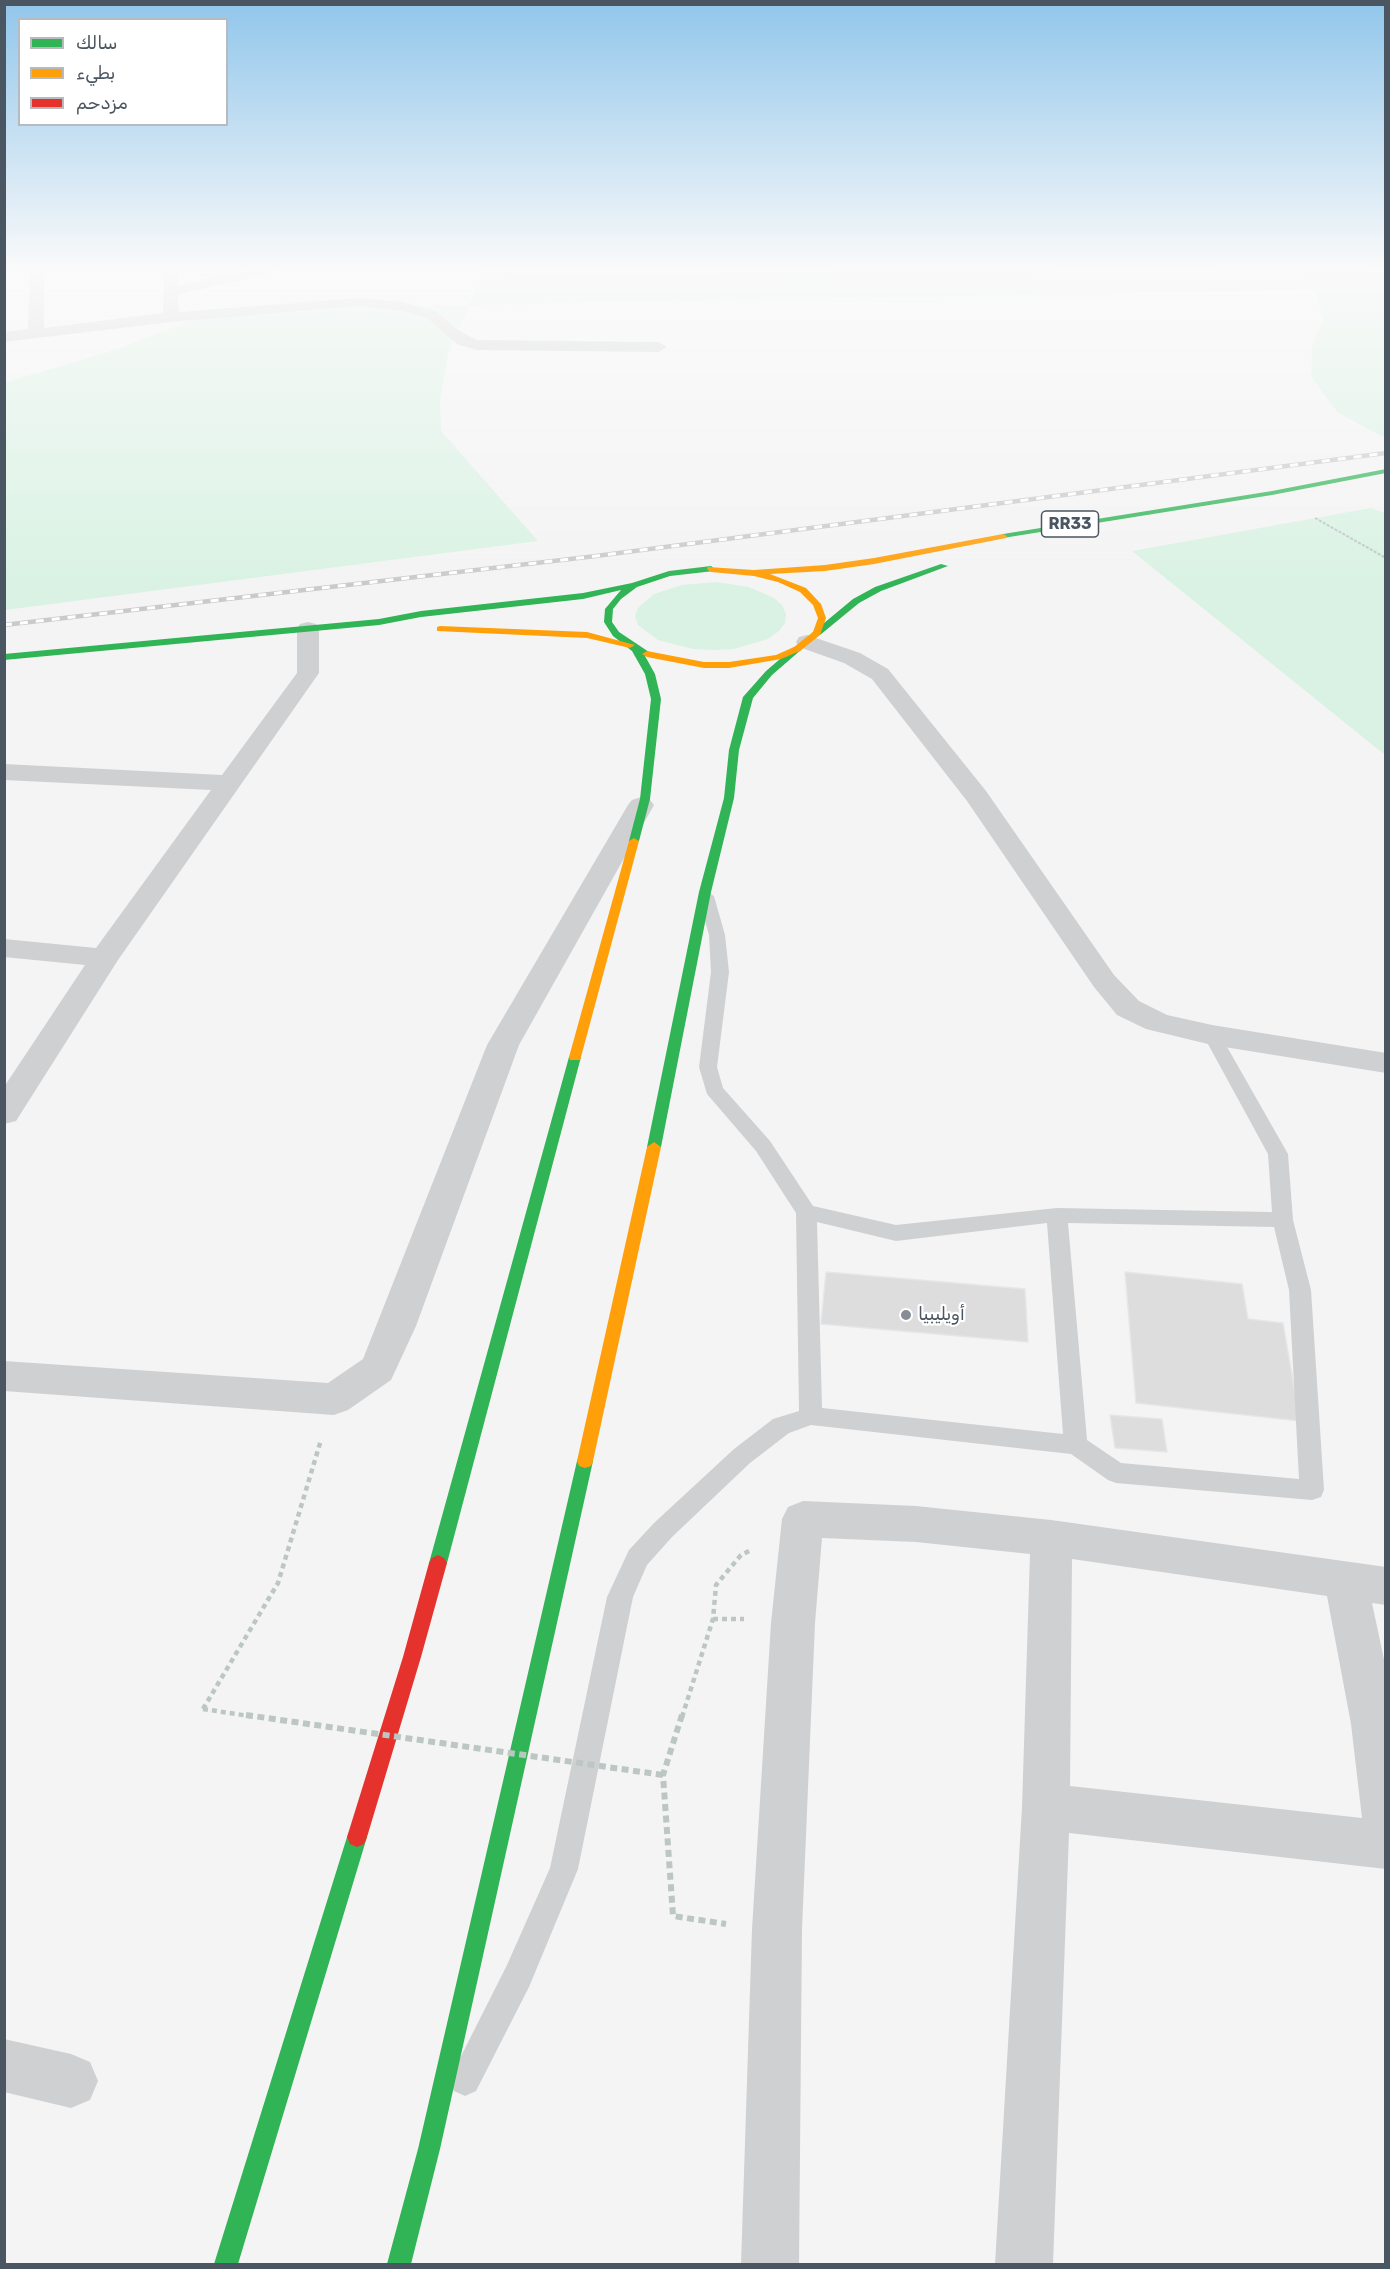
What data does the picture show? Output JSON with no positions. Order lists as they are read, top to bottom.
{
  "streets": {
    "main road": ["RR33"]
  },
  "places": ["أويليبيا"],
  "legend": ["سالك", "بطيء", "مزدحم"]
}
